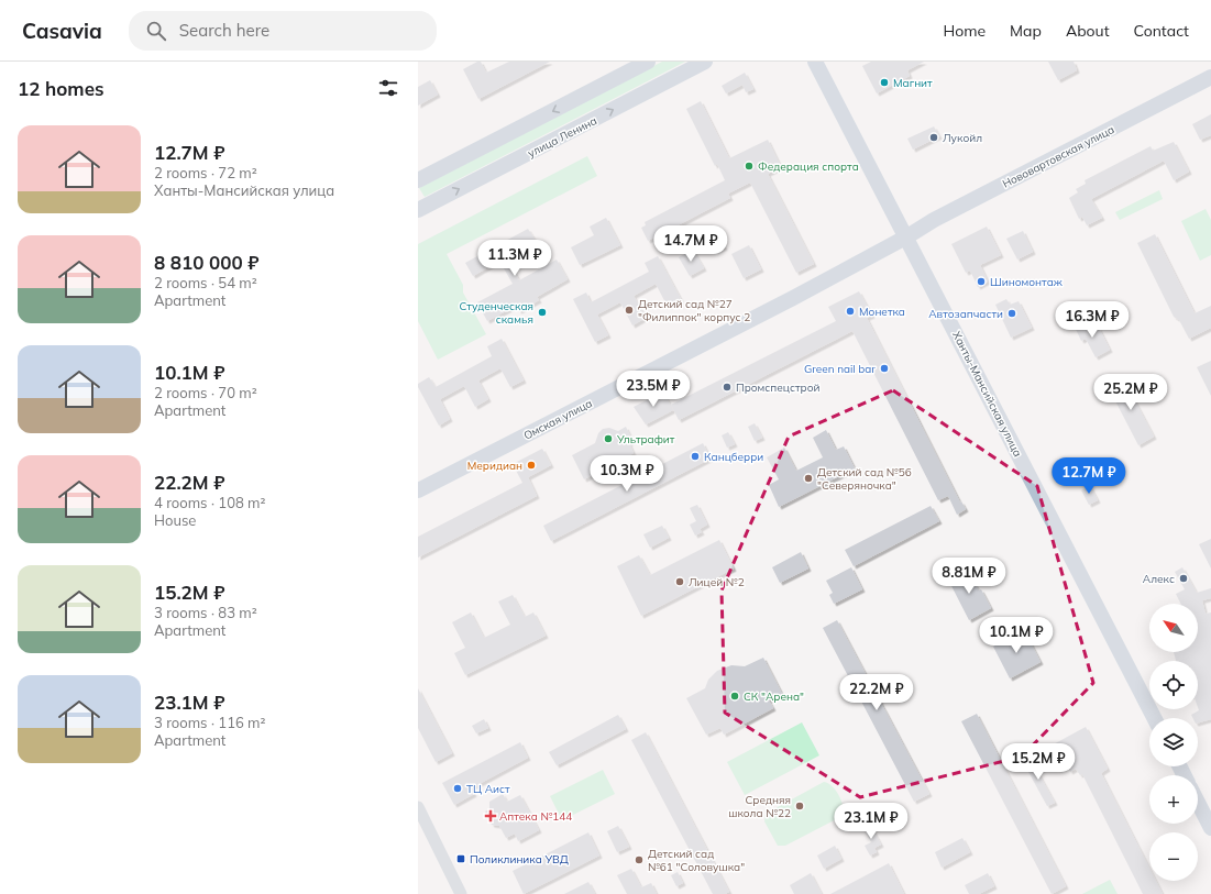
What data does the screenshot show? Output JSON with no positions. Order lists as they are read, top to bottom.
{
  "streets": {
    "main road": [
      "улица Ленина",
      "Нововартовская улица",
      "Ханты-Мансийская улица",
      "Омская улица"
    ]
  },
  "crossings": [
    ["Нововартовская улица", "Ханты-Мансийская улица"],
    ["Нововартовская улица", "Омская улица"],
    ["Ханты-Мансийская улица", "Омская улица"]
  ],
  "places": {
    "other": [
      "Магнит",
      "Лукойл",
      "Федерация спорта",
      "Шиномонтаж",
      "Детский сад №27 \"Филиппок\" корпус 2",
      "Монетка",
      "Студенческая скамья",
      "Автозапчасти",
      "Green nail bar",
      "Промспецстрой",
      "Ультрафит",
      "Канцберри",
      "Меридиан",
      "Детский сад №56 \"Северяночка\"",
      "Алекс",
      "Лицей №2",
      "СК \"Арена\"",
      "ТЦ Аист",
      "Средняя школа №22",
      "Детский сад №61 \"Соловушка\""
    ],
    "health": ["Аптека №144"],
    "transit": ["Поликлиника УВД"]
  },
  "north": "top left",
  "page": {
    "header": "Casavia",
    "search": "Search here",
    "nav": [
      "Home",
      "Map",
      "About",
      "Contact"
    ],
    "heading": "12 homes",
    "list": [
      {
        "name": "12.7M ₽",
        "note": "2 rooms · 72 m² · Ханты-Мансийская улица"
      },
      {
        "name": "8 810 000 ₽",
        "note": "2 rooms · 54 m² · Apartment"
      },
      {
        "name": "10.1M ₽",
        "note": "2 rooms · 70 m² · Apartment"
      },
      {
        "name": "22.2M ₽",
        "note": "4 rooms · 108 m² · House"
      },
      {
        "name": "15.2M ₽",
        "note": "3 rooms · 83 m² · Apartment"
      },
      {
        "name": "23.1M ₽",
        "note": "3 rooms · 116 m² · Apartment"
      }
    ],
    "price": [
      "14.7M ₽",
      "11.3M ₽",
      "16.3M ₽",
      "23.5M ₽",
      "25.2M ₽",
      "10.3M ₽",
      "12.7M ₽",
      "8.81M ₽",
      "10.1M ₽",
      "22.2M ₽",
      "15.2M ₽",
      "23.1M ₽"
    ],
    "map_buttons": ["+", "−"]
  }
}
